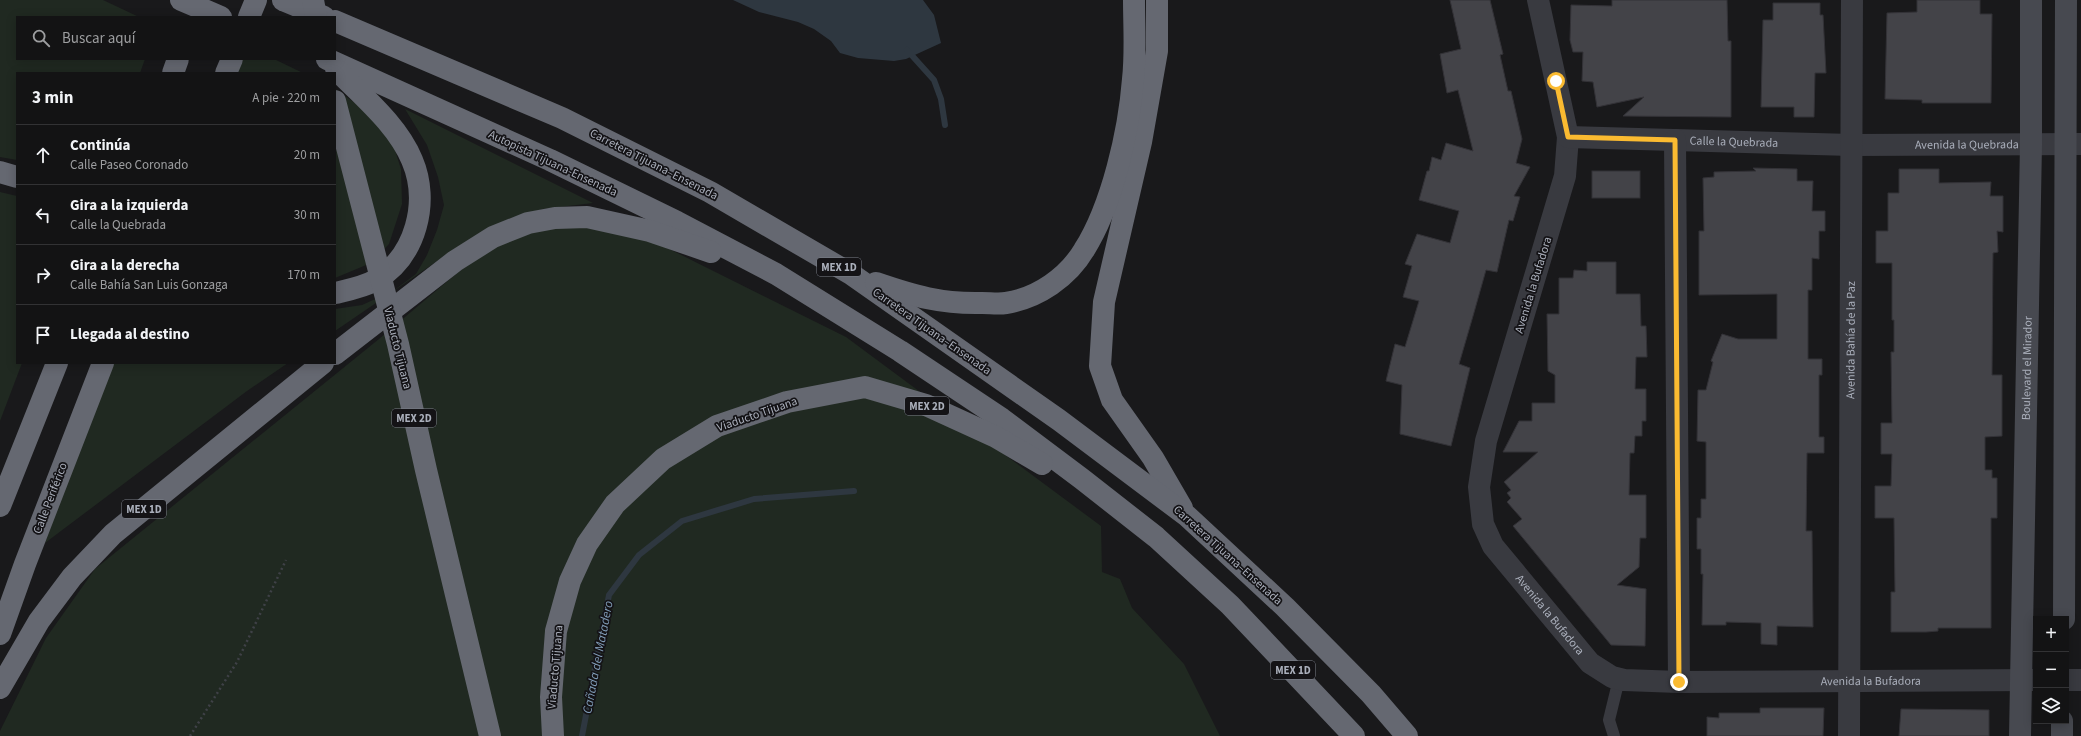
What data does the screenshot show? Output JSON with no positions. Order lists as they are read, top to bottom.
{
  "streets": {
    "highway": [
      "Autopista Tijuana-Ensenada",
      "Carretera Tijuana–Ensenada",
      "MEX 1D",
      "Viaducto Tijuana",
      "MEX 2D",
      "Calle Periférico"
    ],
    "main road": ["Boulevard el Mirador"],
    "street": [
      "Calle la Quebrada",
      "Avenida la Quebrada",
      "Avenida la Bufadora",
      "Avenida Bahía de la Paz"
    ]
  },
  "crossings": [
    ["Calle la Quebrada", "Avenida la Quebrada"],
    ["Calle la Quebrada", "Avenida la Bufadora"],
    ["Calle la Quebrada", "Avenida Bahía de la Paz"],
    ["Avenida la Quebrada", "Avenida Bahía de la Paz"],
    ["Avenida la Quebrada", "Boulevard el Mirador"],
    ["Autopista Tijuana-Ensenada", "MEX 1D"],
    ["MEX 1D", "Viaducto Tijuana"],
    ["Avenida la Bufadora", "Avenida Bahía de la Paz"],
    ["Avenida la Bufadora", "Boulevard el Mirador"]
  ],
  "water": ["Cañada del Matadero"],
  "page": {
    "search": "Buscar aquí",
    "heading": ["3 min", "A pie · 220 m"],
    "list": [
      ["Continúa", "Calle Paseo Coronado", "20 m"],
      ["Gira a la izquierda", "Calle la Quebrada", "30 m"],
      ["Gira a la derecha", "Calle Bahía San Luis Gonzaga", "170 m"],
      "Llegada al destino"
    ],
    "map_buttons": ["+", "−"]
  }
}
